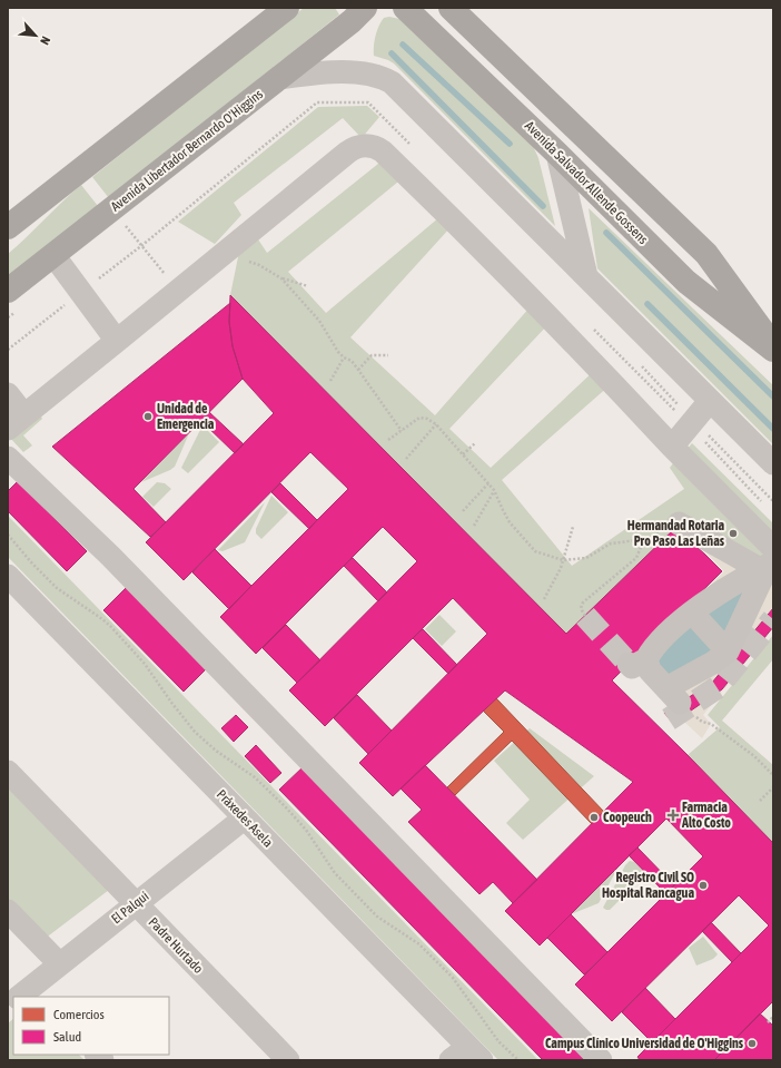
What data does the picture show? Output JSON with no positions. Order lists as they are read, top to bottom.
{
  "streets": {
    "main road": ["Avenida Libertador Bernardo O'Higgins", "Avenida Salvador Allende Gossens"],
    "street": ["Práxedes Asela", "El Palqui", "Padre Hurtado"]
  },
  "crossings": [
    ["Práxedes Asela", "El Palqui"],
    ["El Palqui", "Padre Hurtado"]
  ],
  "places": {
    "other": [
      "Unidad de Emergencia",
      "Hermandad Rotaria Pro Paso Las Leñas",
      "Coopeuch",
      "Registro Civil SO Hospital Rancagua",
      "Campus Clínico Universidad de O'Higgins"
    ],
    "health": ["Farmacia Alto Costo"]
  },
  "legend": ["Comercios", "Salud"],
  "north": "bottom right"
}
